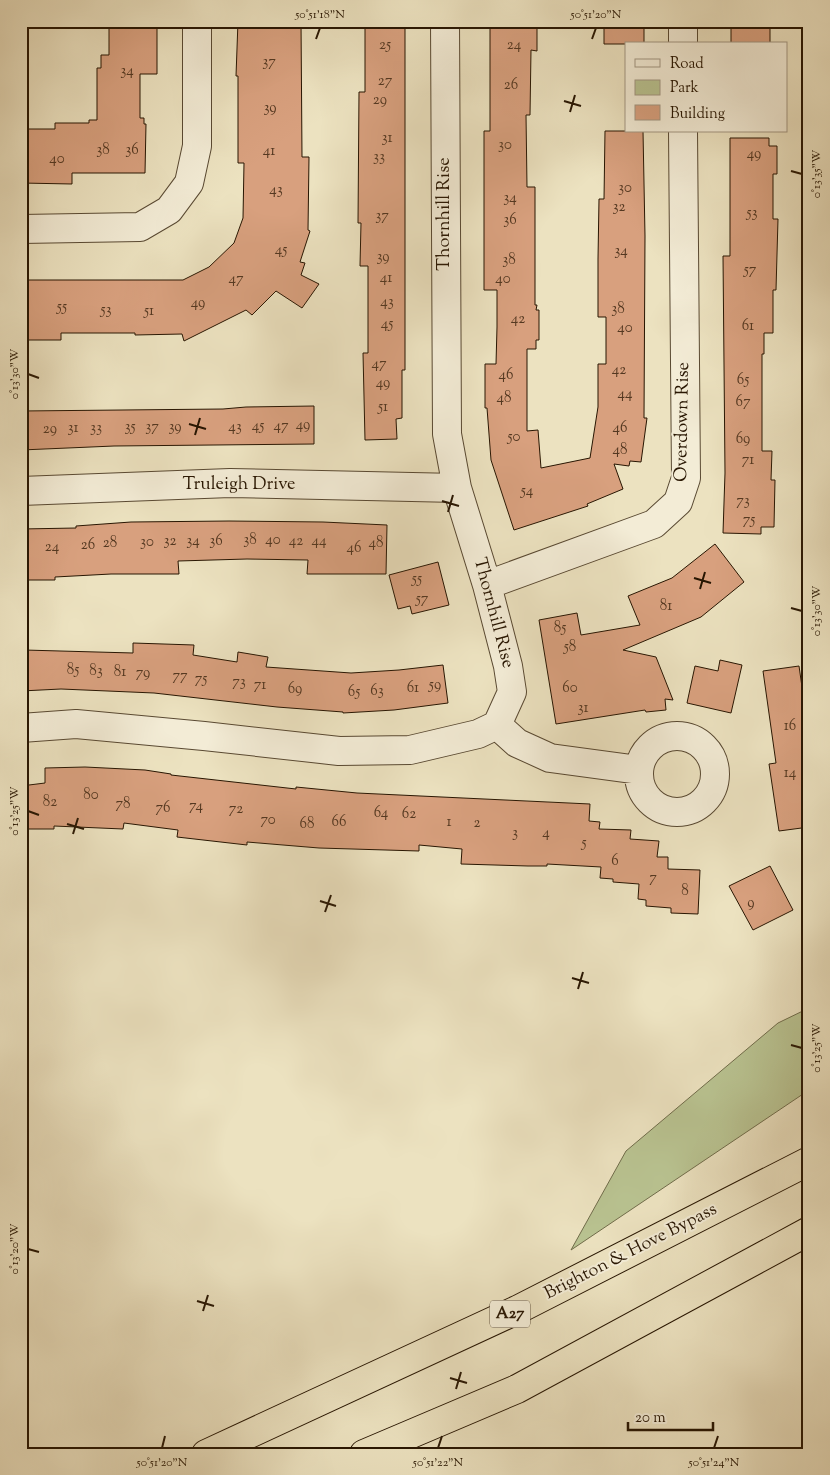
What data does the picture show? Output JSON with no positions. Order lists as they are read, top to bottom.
{
  "streets": {
    "highway": ["Brighton & Hove Bypass", "A27"],
    "street": ["Thornhill Rise", "Overdown Rise", "Truleigh Drive"]
  },
  "crossings": [
    ["Thornhill Rise", "Overdown Rise"],
    ["Thornhill Rise", "Truleigh Drive"]
  ],
  "house_numbers": [
    "25",
    "24",
    "37",
    "34",
    "27",
    "26",
    "29",
    "39",
    "31",
    "30",
    "38",
    "36",
    "41",
    "49",
    "33",
    "40",
    "30",
    "43",
    "34",
    "32",
    "53",
    "37",
    "36",
    "45",
    "34",
    "39",
    "38",
    "57",
    "41",
    "47",
    "40",
    "43",
    "49",
    "55",
    "38",
    "53",
    "51",
    "42",
    "45",
    "61",
    "40",
    "47",
    "42",
    "46",
    "65",
    "49",
    "44",
    "48",
    "67",
    "51",
    "49",
    "45",
    "47",
    "35",
    "37",
    "39",
    "43",
    "31",
    "33",
    "46",
    "29",
    "50",
    "69",
    "48",
    "71",
    "54",
    "73",
    "75",
    "38",
    "40",
    "32",
    "34",
    "36",
    "42",
    "44",
    "30",
    "28",
    "48",
    "26",
    "24",
    "46",
    "55",
    "57",
    "81",
    "85",
    "58",
    "85",
    "83",
    "81",
    "79",
    "77",
    "75",
    "73",
    "71",
    "59",
    "61",
    "60",
    "69",
    "63",
    "65",
    "31",
    "16",
    "14",
    "80",
    "82",
    "78",
    "74",
    "76",
    "72",
    "64",
    "62",
    "70",
    "66",
    "1",
    "2",
    "68",
    "3",
    "4",
    "5",
    "6",
    "7",
    "8",
    "9"
  ],
  "legend": ["Road", "Park", "Building"],
  "scale_bar": "20 m",
  "coordinates": [
    "50°51'18\"N",
    "50°51'20\"N",
    "0°13'35\"W",
    "0°13'30\"W",
    "0°13'25\"W",
    "0°13'20\"W",
    "50°51'22\"N",
    "50°51'24\"N"
  ]
}
